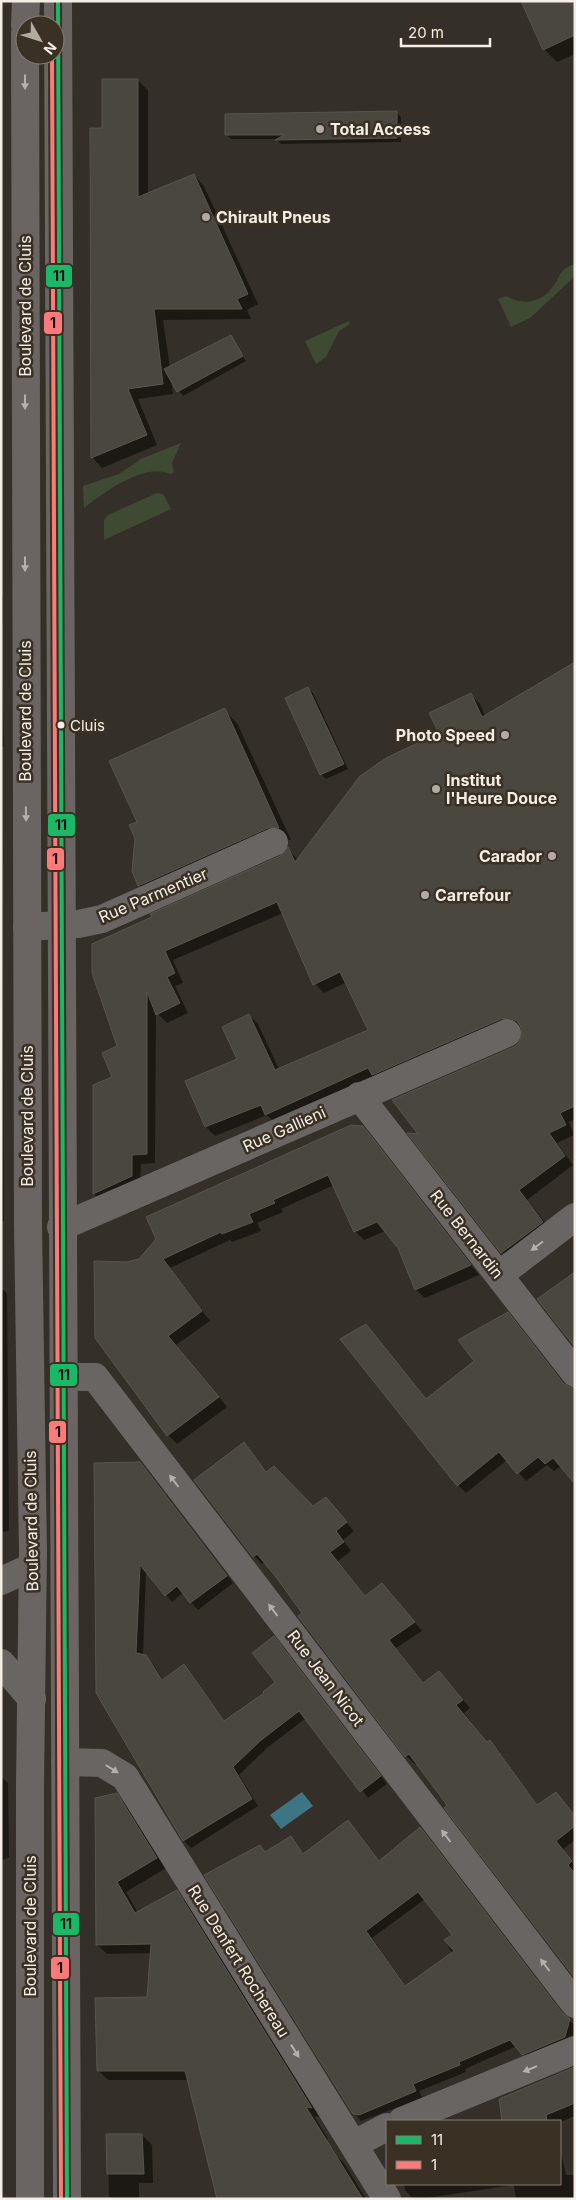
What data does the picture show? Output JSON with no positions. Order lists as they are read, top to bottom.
{
  "streets": {
    "main road": ["Boulevard de Cluis"],
    "street": [
      "Rue Parmentier",
      "Rue Gallieni",
      "Rue Bernardin",
      "Rue Jean Nicot",
      "Rue Denfert Rochereau"
    ]
  },
  "crossings": [
    ["Boulevard de Cluis", "Rue Parmentier"],
    ["Boulevard de Cluis", "Rue Gallieni"],
    ["Boulevard de Cluis", "Rue Jean Nicot"],
    ["Boulevard de Cluis", "Rue Denfert Rochereau"],
    ["Rue Gallieni", "Rue Bernardin"]
  ],
  "one_way": ["Rue Jean Nicot", "Rue Denfert Rochereau"],
  "places": [
    "Total Access",
    "Chirault Pneus",
    "Cluis",
    "Photo Speed",
    "Institut l'Heure Douce",
    "Carador",
    "Carrefour"
  ],
  "lines": ["transit line 11", "transit line 1"],
  "legend": ["11", "1"],
  "scale_bar": "20 m",
  "north": "bottom right"
}
